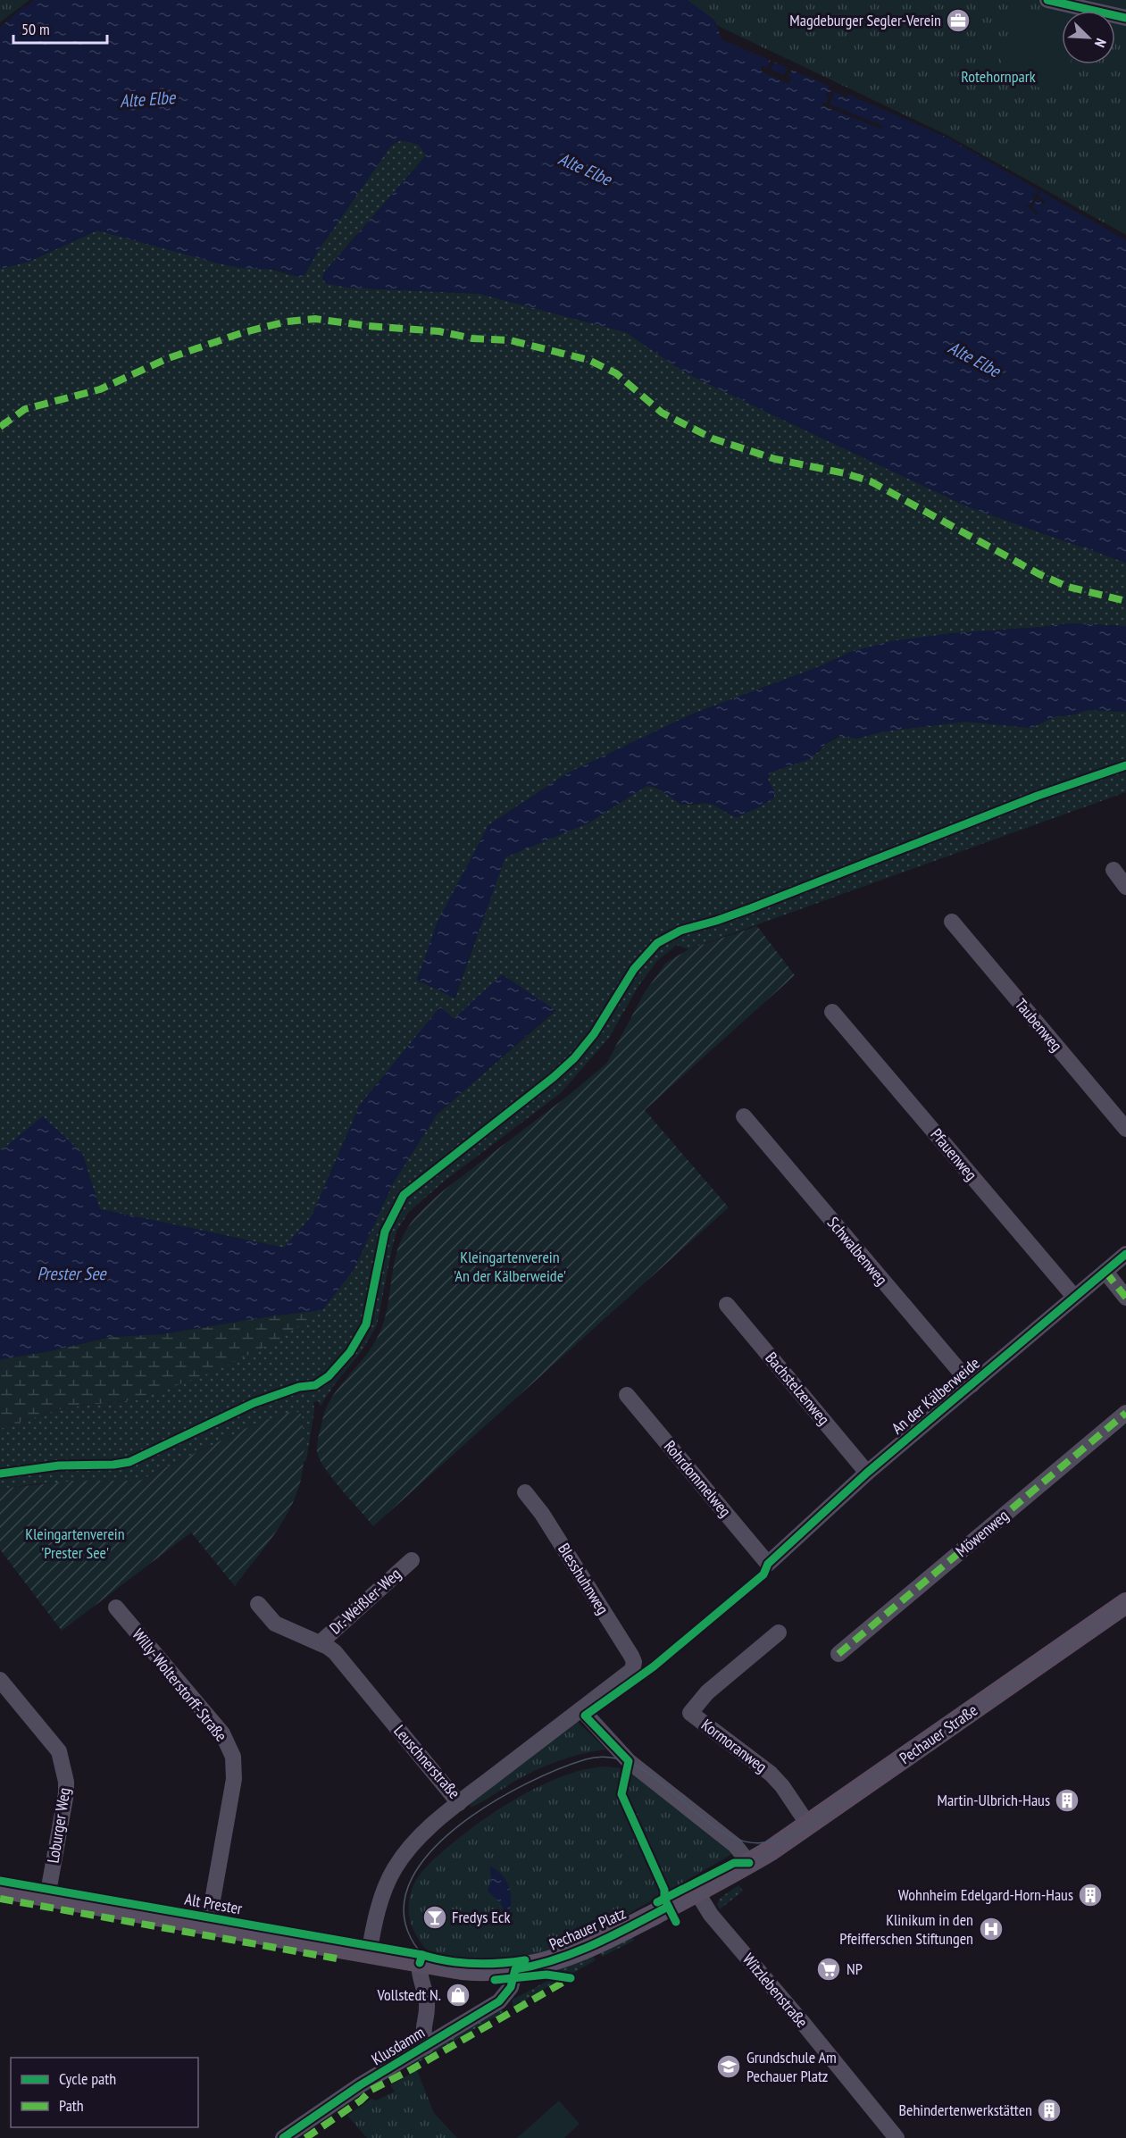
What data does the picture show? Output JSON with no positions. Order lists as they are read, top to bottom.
{
  "streets": {
    "main road": ["Pechauer Straße", "Alt Prester", "Pechauer Platz"],
    "street": [
      "Taubenweg",
      "Pfauenweg",
      "Schwalbenweg",
      "Bachstelzenweg",
      "An der Kälberweide",
      "Rohrdommelweg",
      "Möwenweg",
      "Blesshuhnweg",
      "Dr.-Weißler-Weg",
      "Willy-Wolterstorff-Straße",
      "Kormoranweg",
      "Leuschnerstraße",
      "Loburger Weg",
      "Witzlebenstraße",
      "Klusdamm"
    ]
  },
  "crossings": [
    ["Pfauenweg", "An der Kälberweide"],
    ["Schwalbenweg", "An der Kälberweide"],
    ["Bachstelzenweg", "An der Kälberweide"],
    ["An der Kälberweide", "Rohrdommelweg"],
    ["Blesshuhnweg", "Leuschnerstraße"],
    ["Dr.-Weißler-Weg", "Leuschnerstraße"],
    ["Willy-Wolterstorff-Straße", "Alt Prester"],
    ["Pechauer Straße", "Kormoranweg"],
    ["Pechauer Straße", "Pechauer Platz"],
    ["Loburger Weg", "Alt Prester"],
    ["Pechauer Platz", "Witzlebenstraße"],
    ["Pechauer Platz", "Klusdamm"]
  ],
  "water": ["Alte Elbe", "Prester See"],
  "parks": ["Rotehornpark", "Kleingartenverein 'An der Kälberweide'", "Kleingartenverein 'Prester See'"],
  "places": {
    "office": ["Magdeburger Segler-Verein"],
    "building": ["Martin-Ulbrich-Haus", "Wohnheim Edelgard-Horn-Haus", "Behindertenwerkstätten"],
    "bar": ["Fredys Eck"],
    "hospital": ["Klinikum in den Pfeifferschen Stiftungen"],
    "supermarket": ["NP"],
    "shop": ["Vollstedt N."],
    "school or university": ["Grundschule Am Pechauer Platz"]
  },
  "legend": ["Cycle path", "Path"],
  "scale_bar": "50 m",
  "north": "bottom right"
}
